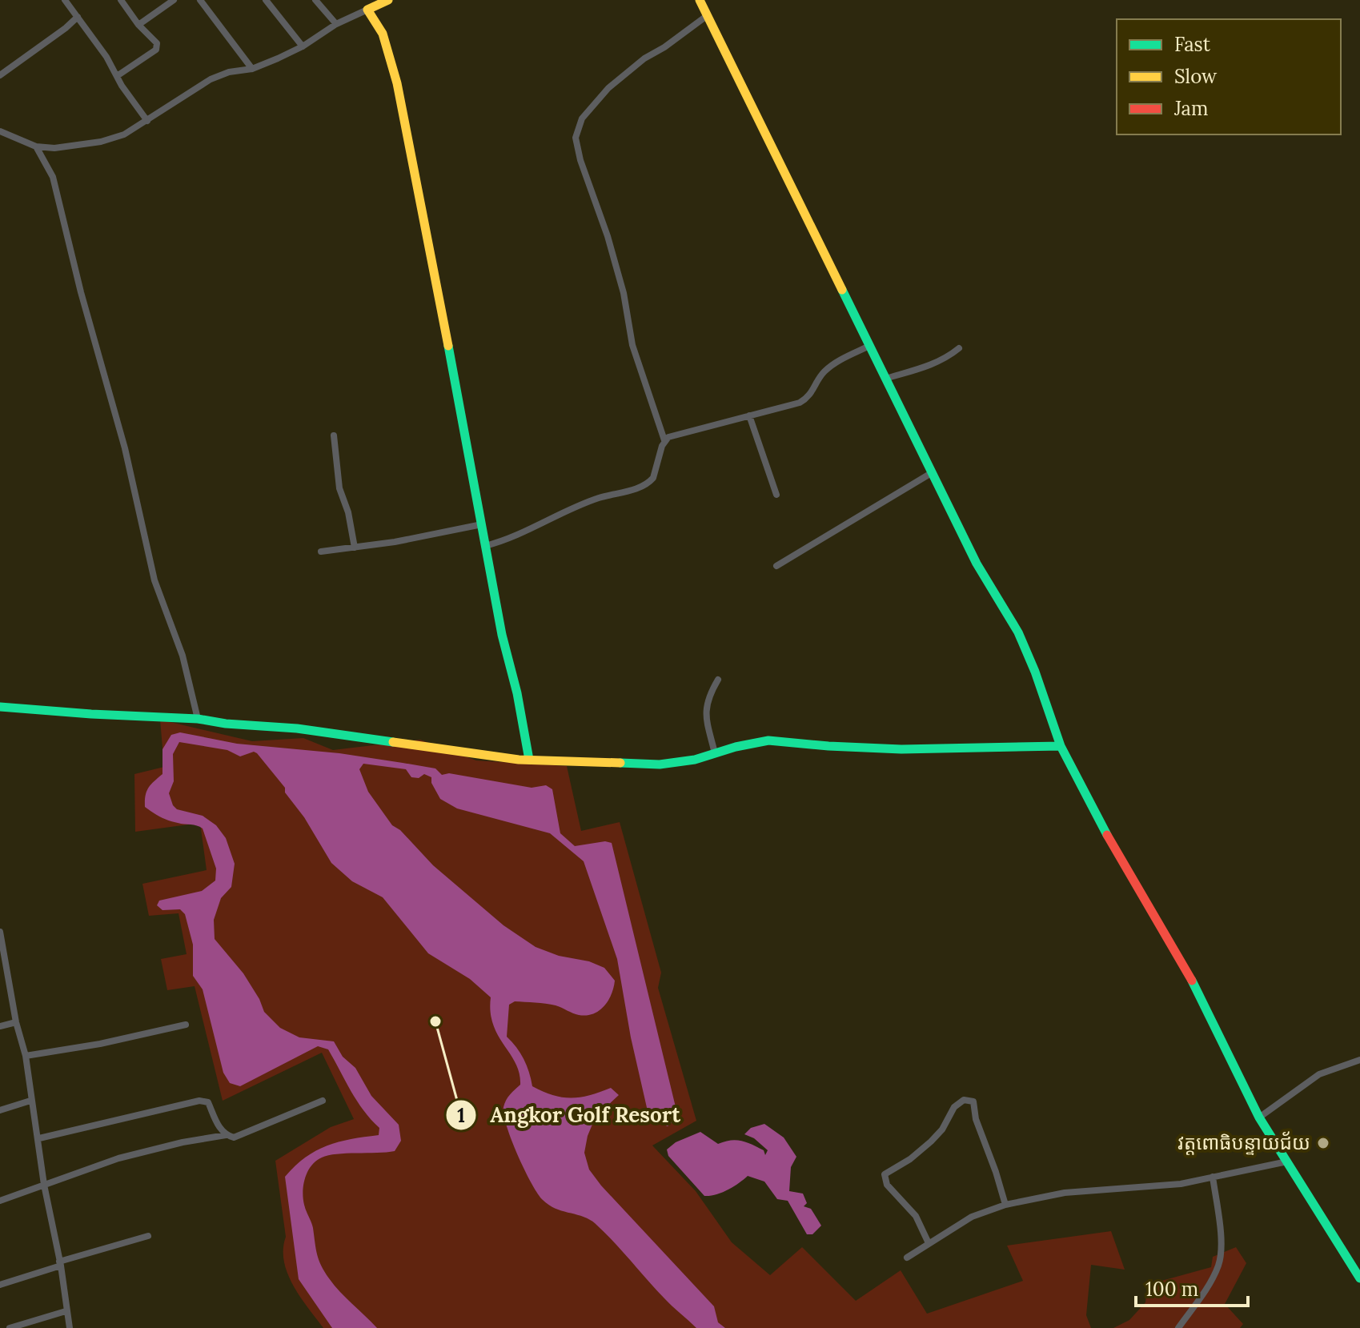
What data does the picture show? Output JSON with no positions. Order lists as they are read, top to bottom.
{
  "places": ["Angkor Golf Resort", "វត្តពោធិបន្ទាយជ័យ"],
  "legend": ["Fast", "Slow", "Jam"],
  "scale_bar": "100 m"
}
